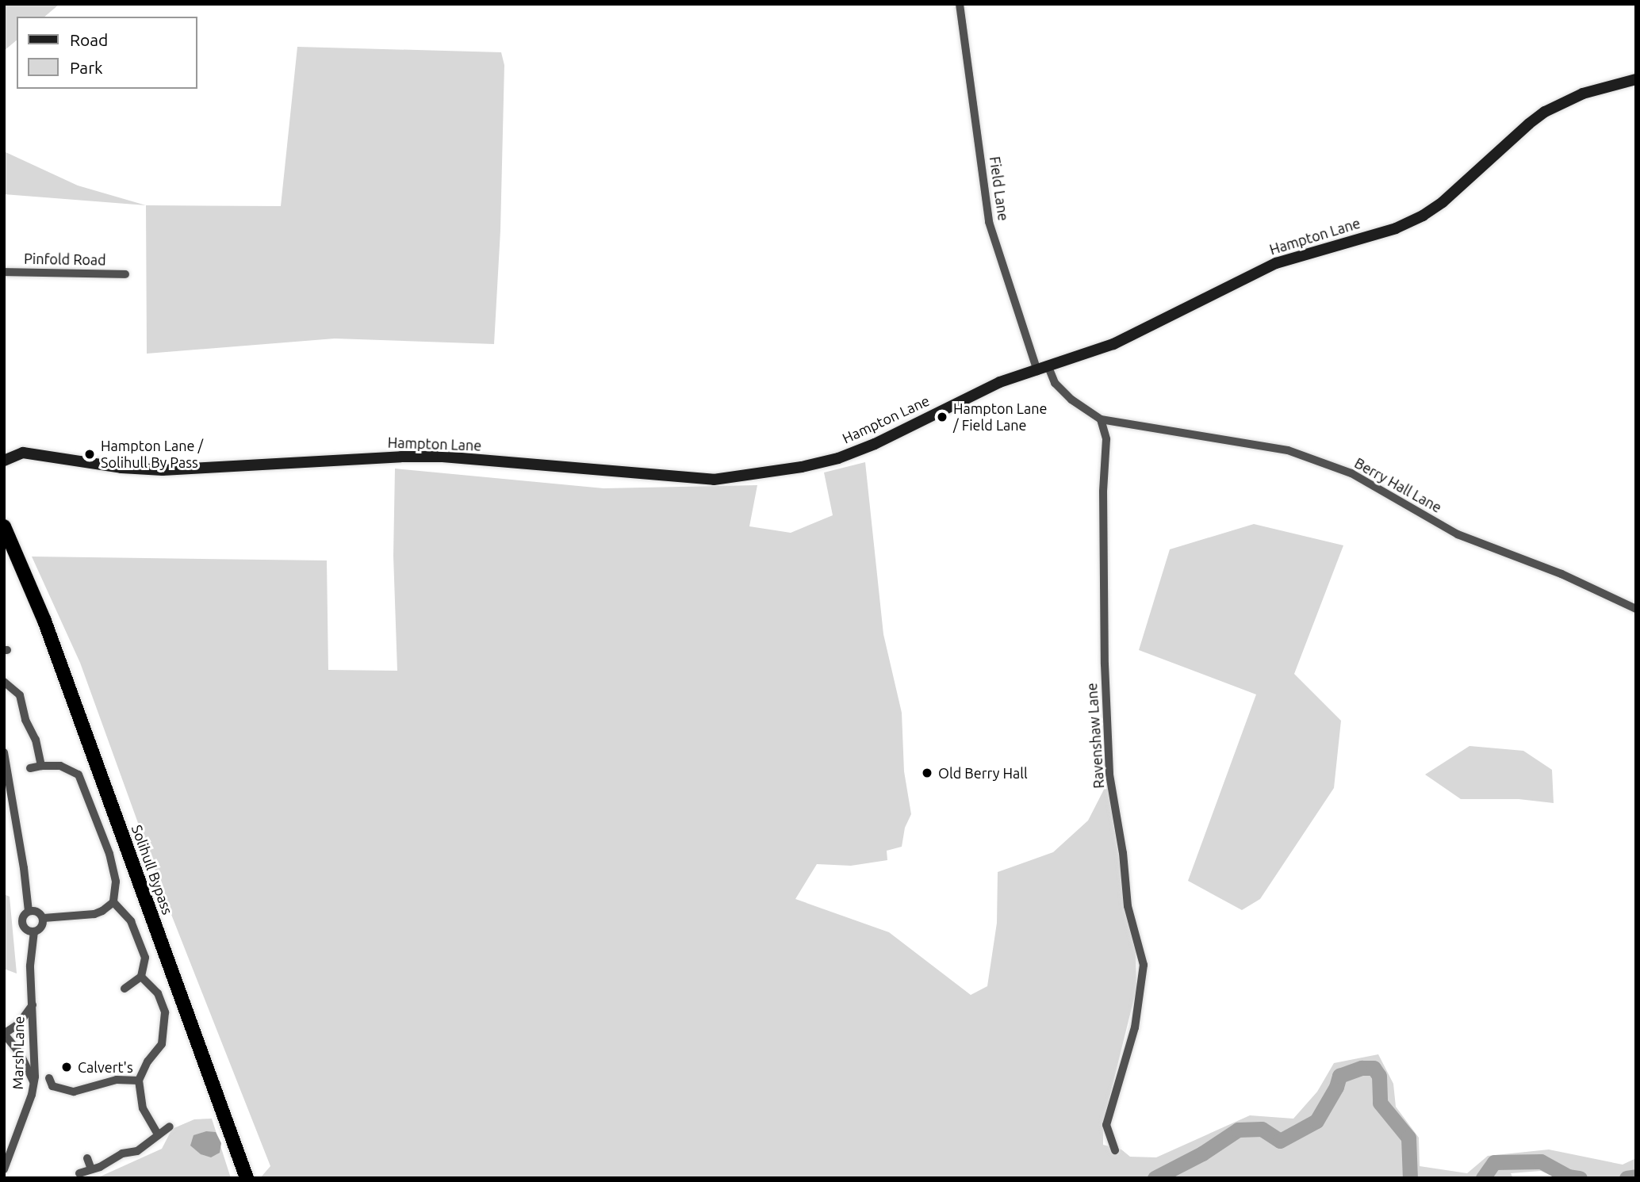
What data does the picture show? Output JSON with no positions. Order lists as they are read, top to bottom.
{
  "streets": {
    "highway": ["Solihull Bypass"],
    "main road": ["Hampton Lane"],
    "street": [
      "Field Lane",
      "Pinfold Road",
      "Berry Hall Lane",
      "Ravenshaw Lane",
      "Marsh Lane"
    ]
  },
  "crossings": [
    ["Field Lane", "Hampton Lane"],
    ["Berry Hall Lane", "Ravenshaw Lane"]
  ],
  "places": [
    "Hampton Lane / Field Lane",
    "Hampton Lane / Solihull By Pass",
    "Old Berry Hall",
    "Calvert's"
  ],
  "legend": ["Road", "Park"]
}
